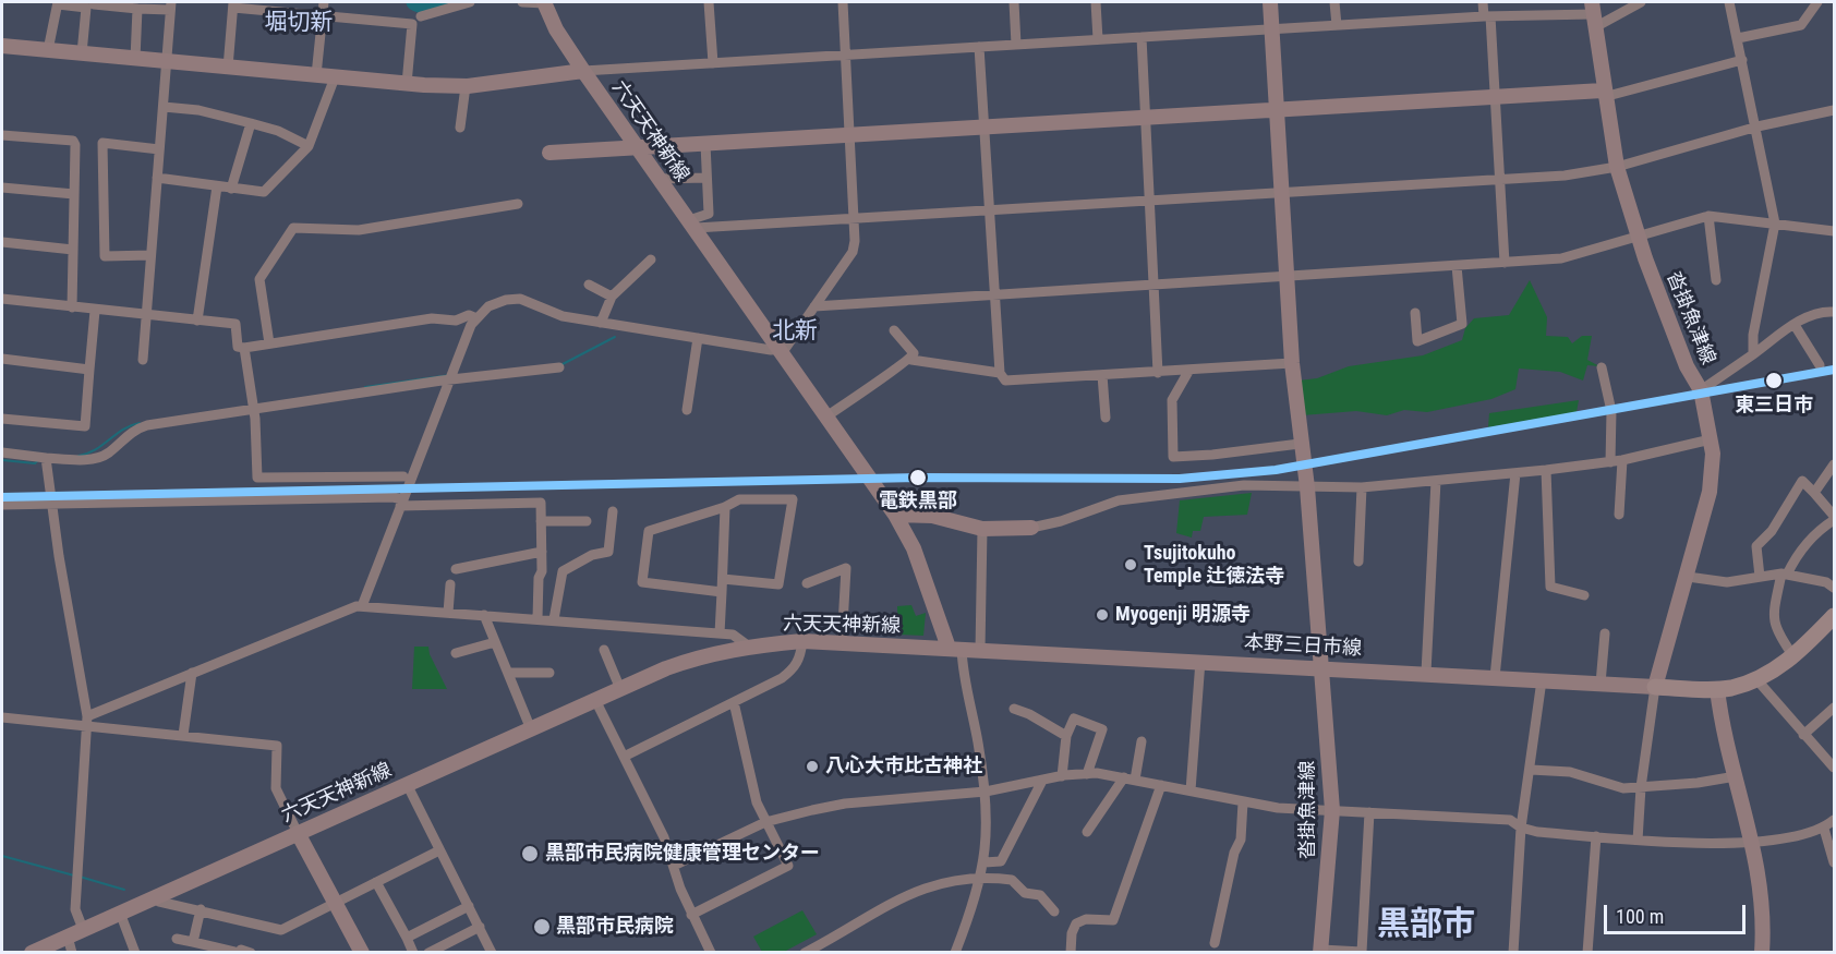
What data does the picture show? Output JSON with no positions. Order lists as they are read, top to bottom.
{
  "streets": {
    "main road": ["六天天神新線", "沓掛魚津線", "本野三日市線"]
  },
  "crossings": [
    ["六天天神新線", "本野三日市線"],
    ["沓掛魚津線", "本野三日市線"]
  ],
  "districts": ["堀切新", "北新", "黒部市"],
  "places": [
    "東三日市",
    "電鉄黒部",
    "Tsujitokuho Temple 辻徳法寺",
    "Myogenji 明源寺",
    "八心大市比古神社",
    "黒部市民病院健康管理センター",
    "黒部市民病院"
  ],
  "scale_bar": "100 m"
}
